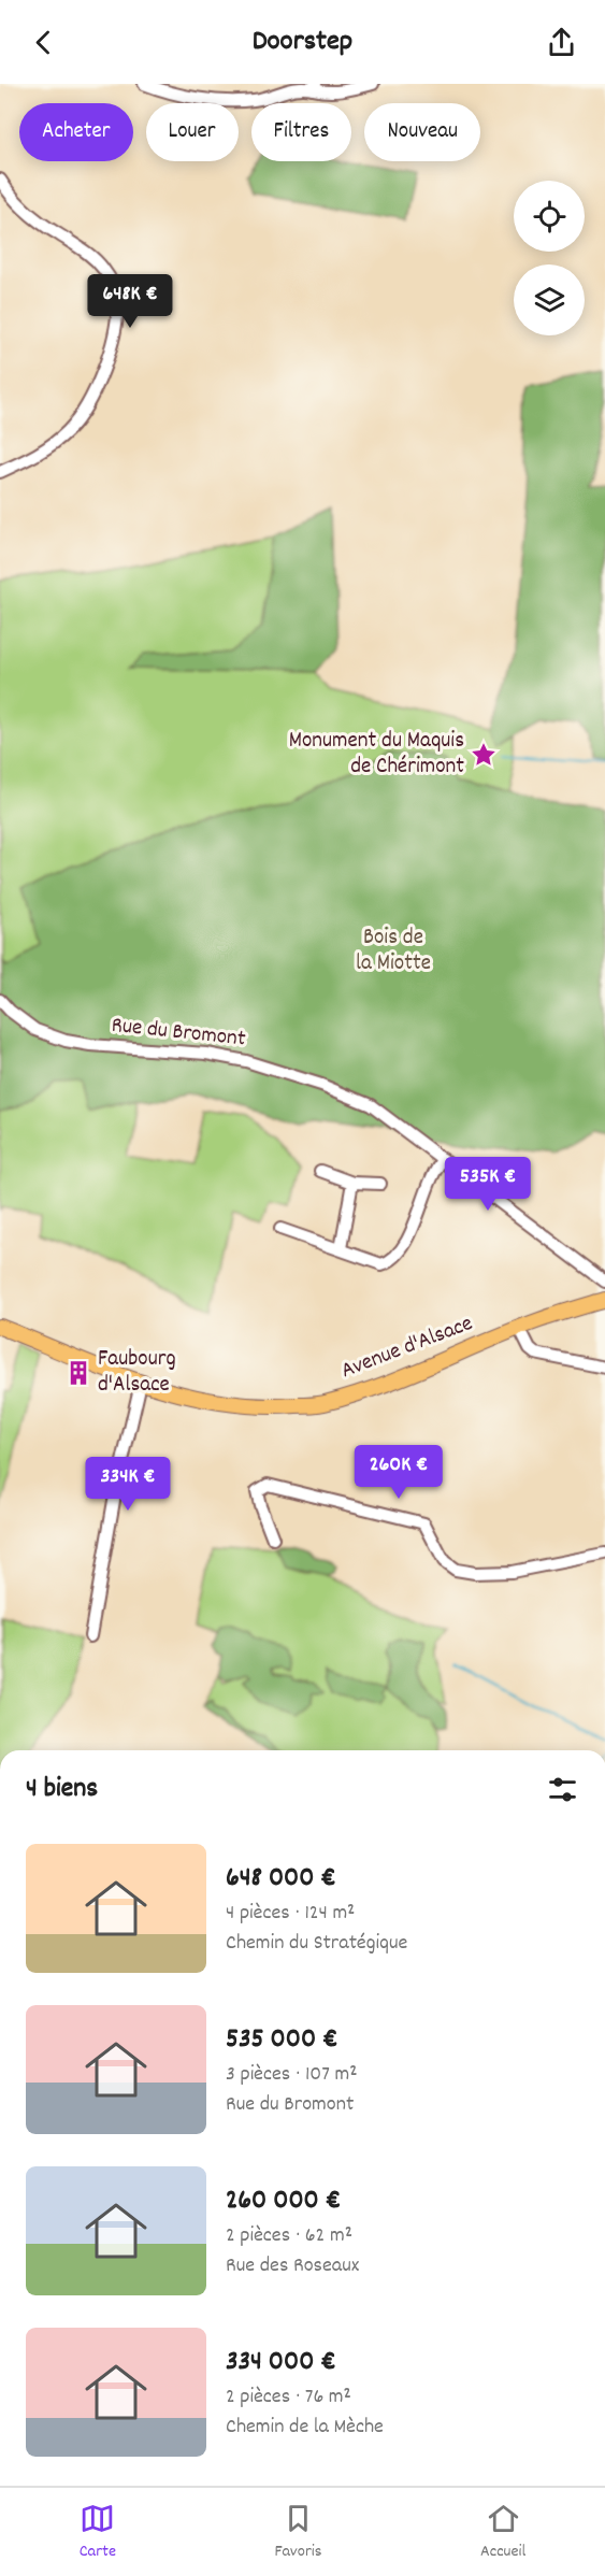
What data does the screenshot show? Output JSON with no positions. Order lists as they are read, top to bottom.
{
  "streets": {
    "main road": ["Avenue d'Alsace"],
    "street": ["Rue du Bromont"]
  },
  "parks": ["Bois de la Miotte"],
  "places": {
    "place": ["Monument du Maquis de Chérimont"],
    "building": ["Faubourg d'Alsace"]
  },
  "page": {
    "header": "Doorstep",
    "chip": [
      "Acheter",
      "Louer",
      "Filtres",
      "Nouveau"
    ],
    "price": [
      "648K €",
      "535K €",
      "260K €",
      "334K €"
    ],
    "heading": "4 biens",
    "list": [
      {
        "name": "648 000 €",
        "note": "4 pièces · 124 m² · Chemin du Stratégique"
      },
      {
        "name": "535 000 €",
        "note": "3 pièces · 107 m² · Rue du Bromont"
      },
      {
        "name": "260 000 €",
        "note": "2 pièces · 62 m² · Rue des Roseaux"
      },
      {
        "name": "334 000 €",
        "note": "2 pièces · 76 m² · Chemin de la Mèche"
      }
    ],
    "tabs": ["Carte", "Favoris", "Accueil"]
  }
}
